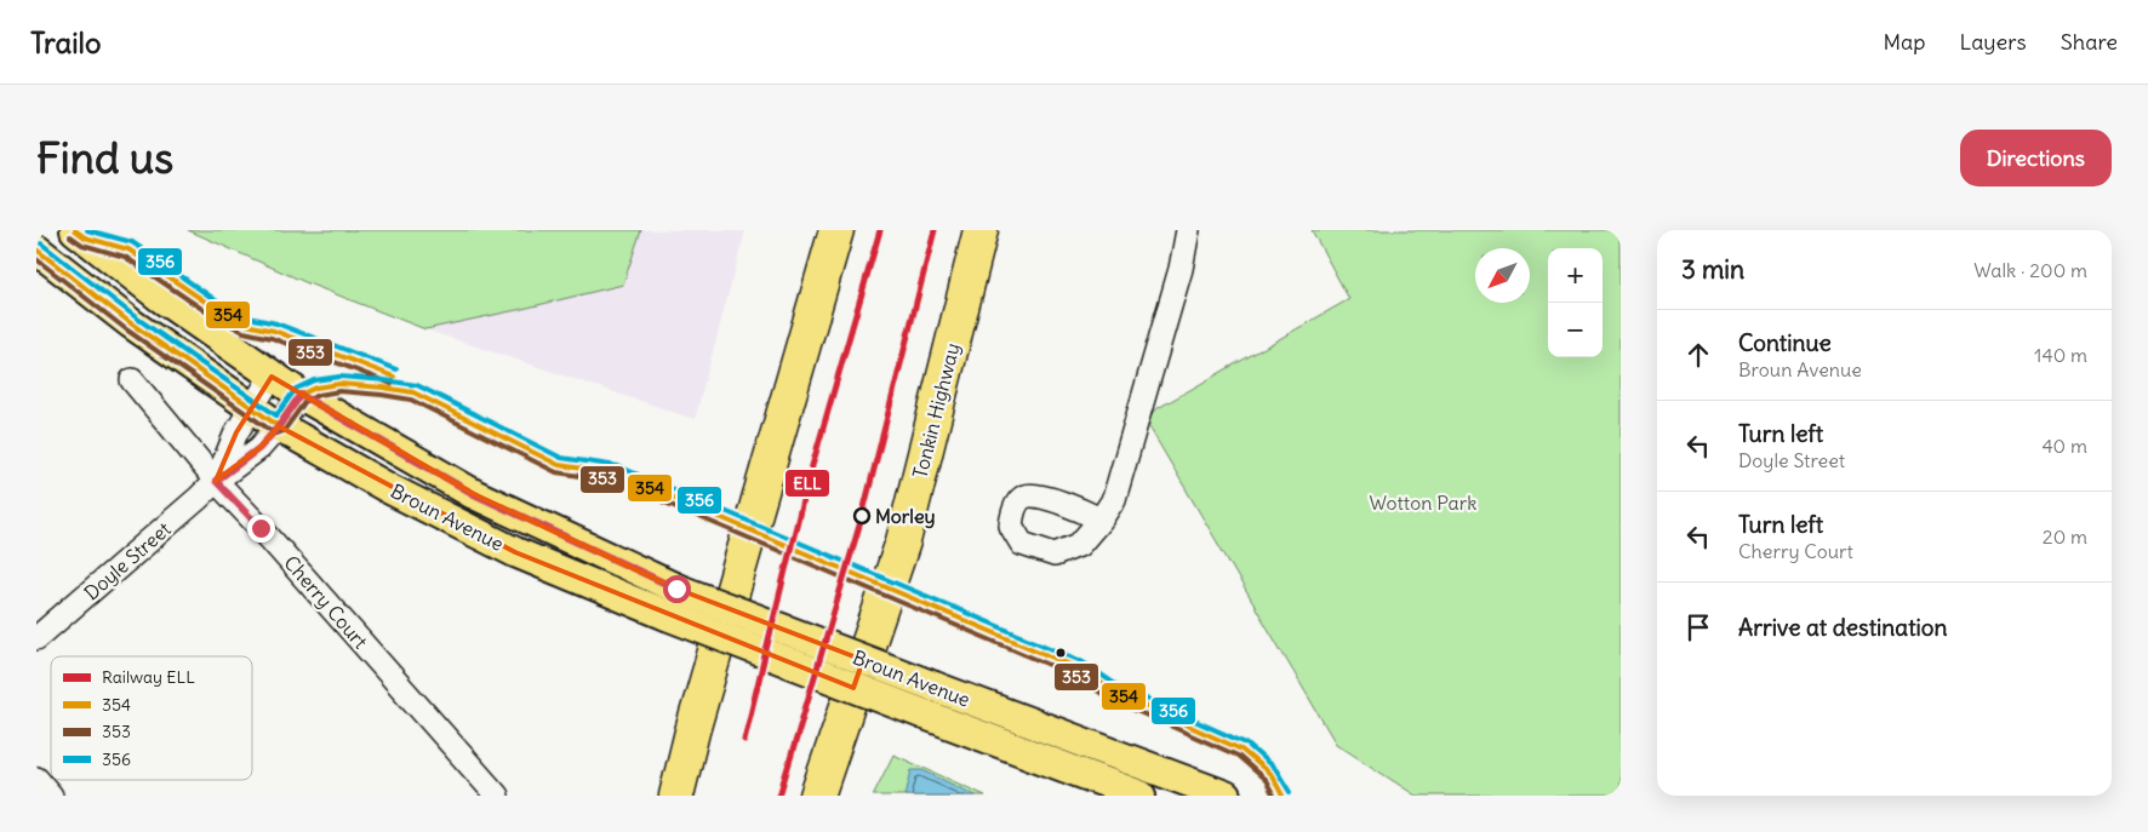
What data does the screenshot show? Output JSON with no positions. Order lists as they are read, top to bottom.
{
  "streets": {
    "highway": ["Tonkin Highway"],
    "main road": ["Broun Avenue"],
    "street": ["Doyle Street", "Cherry Court"]
  },
  "crossings": [
    ["Broun Avenue", "Doyle Street"],
    ["Doyle Street", "Cherry Court"]
  ],
  "parks": ["Wotton Park"],
  "places": ["Morley"],
  "lines": [
    "rail line ELL",
    "transit line 354",
    "transit line 356",
    "transit line 353"
  ],
  "legend": [
    "Railway ELL",
    "354",
    "353",
    "356"
  ],
  "north": "bottom left",
  "page": {
    "header": "Trailo",
    "nav": ["Map", "Layers", "Share"],
    "buttons": "Directions",
    "title": "Find us",
    "heading": ["3 min", "Walk · 200 m"],
    "map_buttons": ["+", "−"],
    "list": [
      ["Continue", "Broun Avenue", "140 m"],
      ["Turn left", "Doyle Street", "40 m"],
      ["Turn left", "Cherry Court", "20 m"],
      "Arrive at destination"
    ]
  }
}
